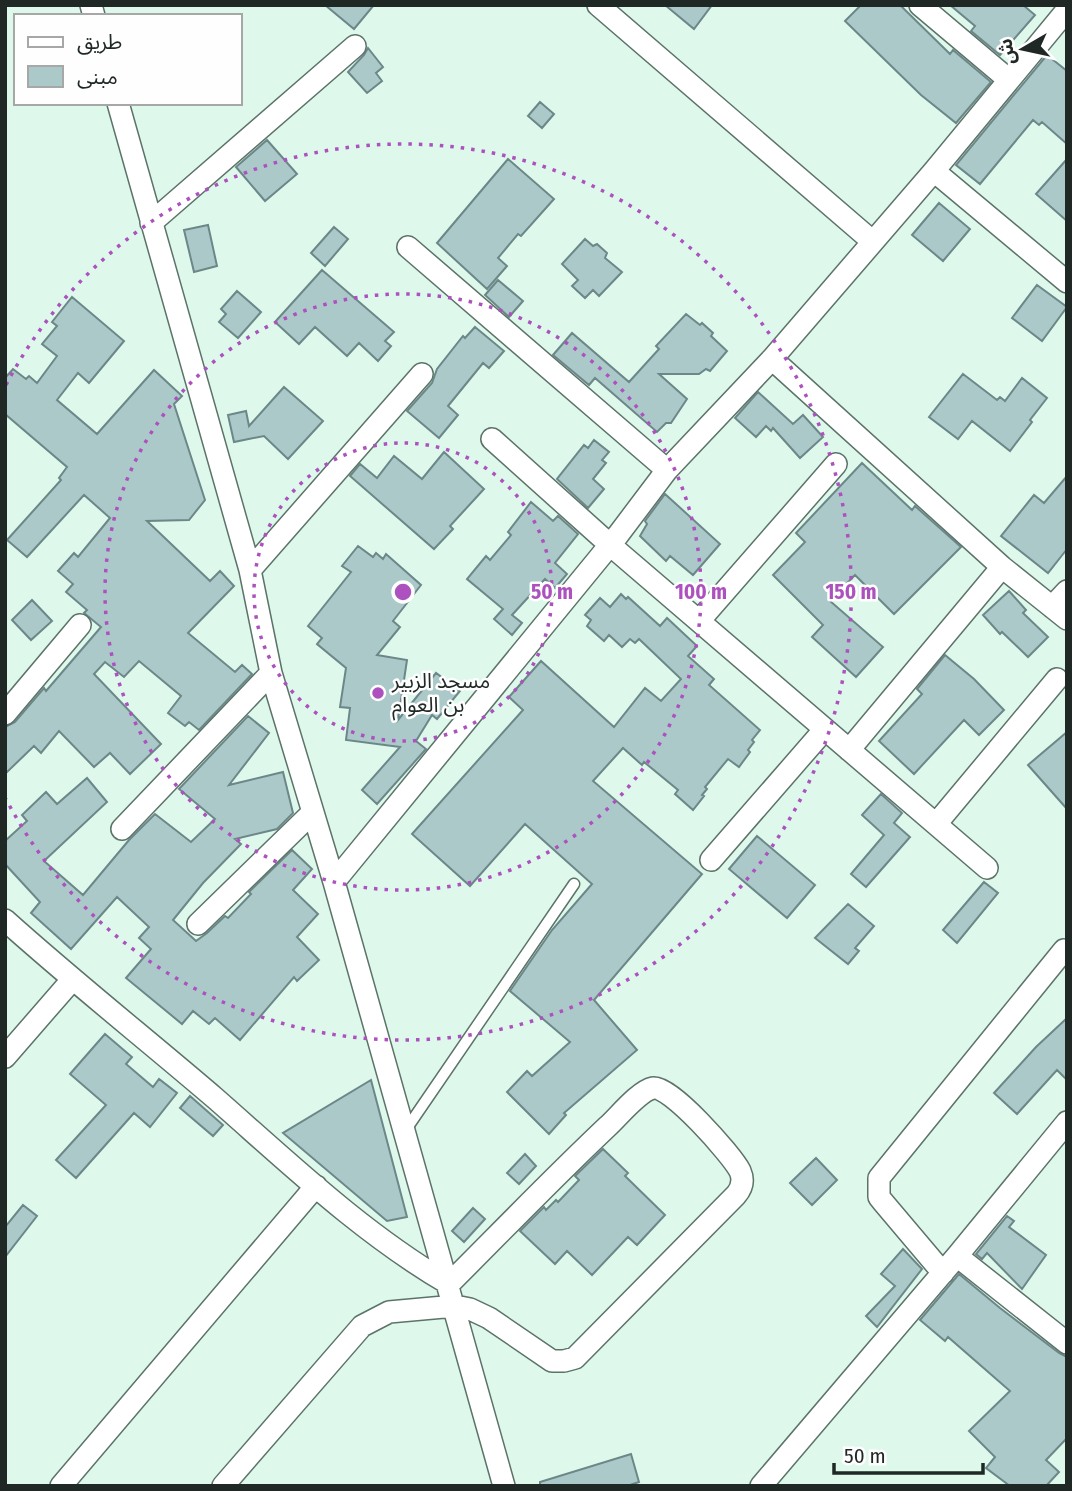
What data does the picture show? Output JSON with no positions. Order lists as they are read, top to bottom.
{
  "places": ["مسجد الزبير بن العوام"],
  "legend": ["طريق", "مبنى"],
  "scale_bar": "50 m",
  "north": "left",
  "rings": ["50 m", "100 m", "150 m"]
}
